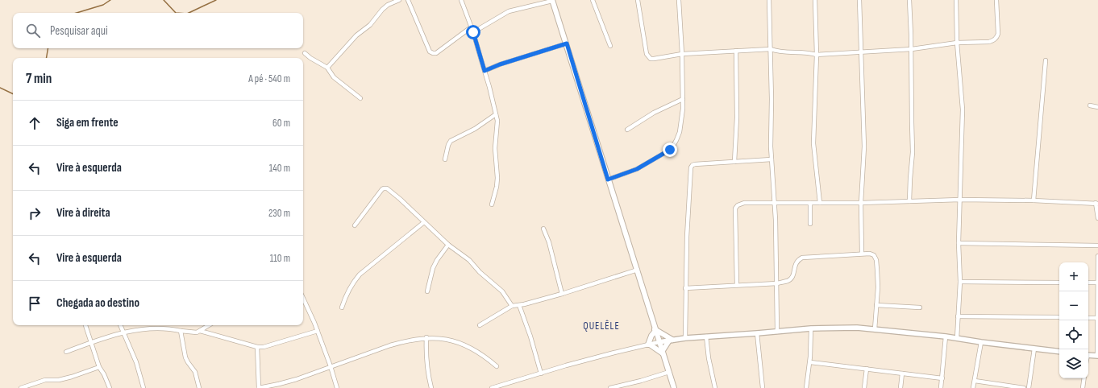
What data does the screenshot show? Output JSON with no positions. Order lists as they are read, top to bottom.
{
  "districts": ["QUELÊLE"],
  "page": {
    "search": "Pesquisar aqui",
    "heading": ["7 min", "A pé · 540 m"],
    "list": [
      ["Siga em frente", "60 m"],
      ["Vire à esquerda", "140 m"],
      ["Vire à direita", "230 m"],
      ["Vire à esquerda", "110 m"],
      "Chegada ao destino"
    ],
    "map_buttons": ["+", "−"]
  }
}
